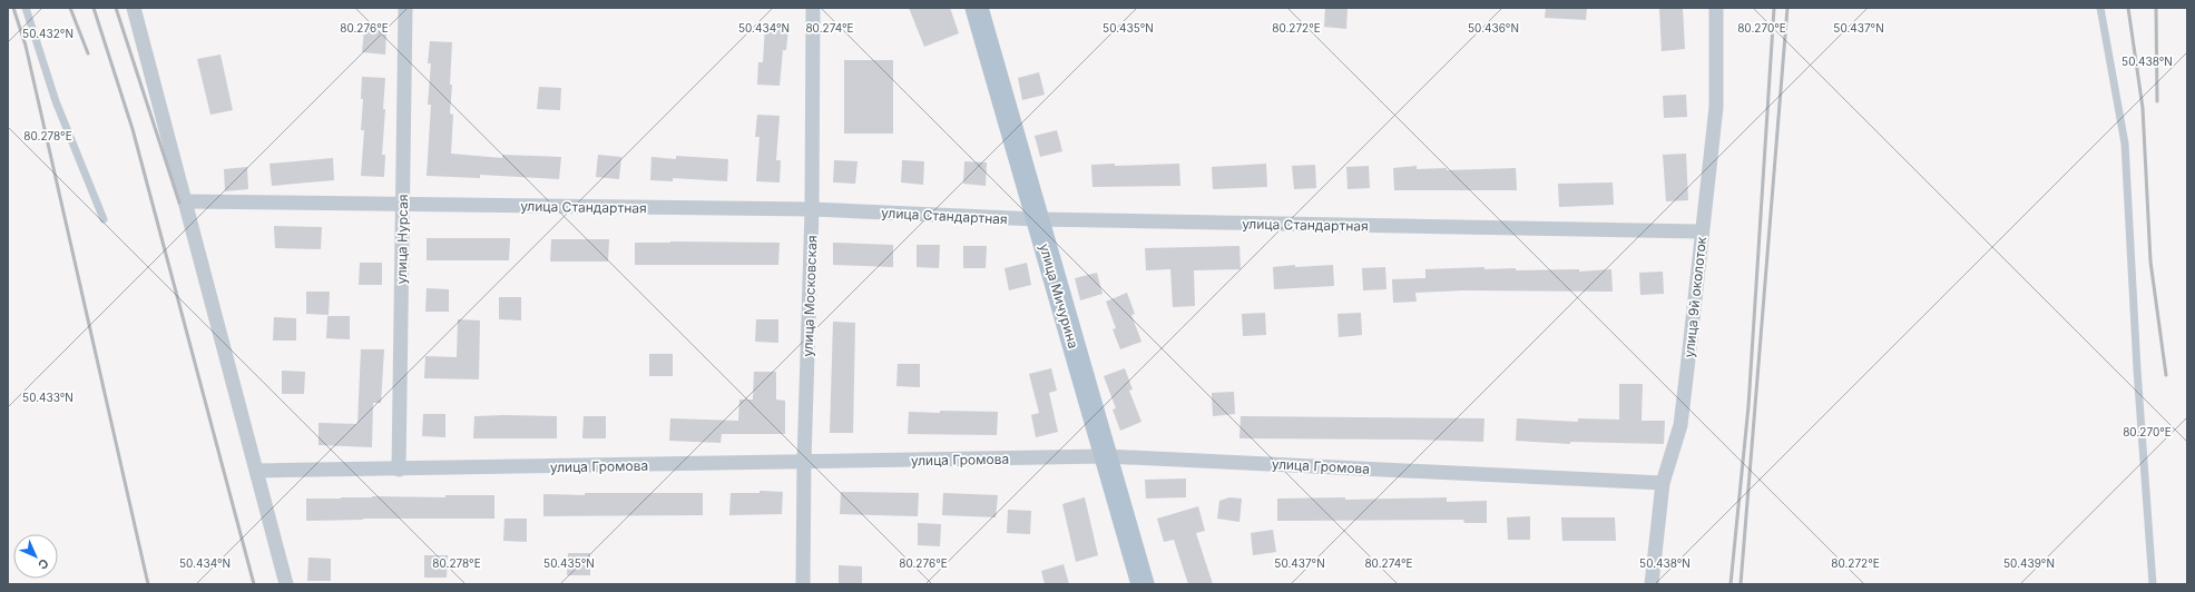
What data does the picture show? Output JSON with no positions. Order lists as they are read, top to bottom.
{
  "streets": {
    "main road": ["улица Мичурина"],
    "street": [
      "улица Стандартная",
      "улица Нурсая",
      "улица Московская",
      "улица 9й околоток",
      "улица Громова"
    ]
  },
  "crossings": [
    ["улица Стандартная", "улица Нурсая"],
    ["улица Стандартная", "улица Московская"],
    ["улица Стандартная", "улица Мичурина"],
    ["улица Стандартная", "улица 9й околоток"],
    ["улица Нурсая", "улица Громова"],
    ["улица Московская", "улица Громова"],
    ["улица Мичурина", "улица Громова"],
    ["улица 9й околоток", "улица Громова"]
  ],
  "north": "bottom right",
  "coordinates": [
    "80.276°E",
    "50.434°N",
    "80.274°E",
    "50.435°N",
    "80.272°E",
    "50.436°N",
    "80.270°E",
    "50.437°N",
    "50.432°N",
    "50.438°N",
    "80.278°E",
    "50.433°N",
    "50.439°N"
  ]
}
